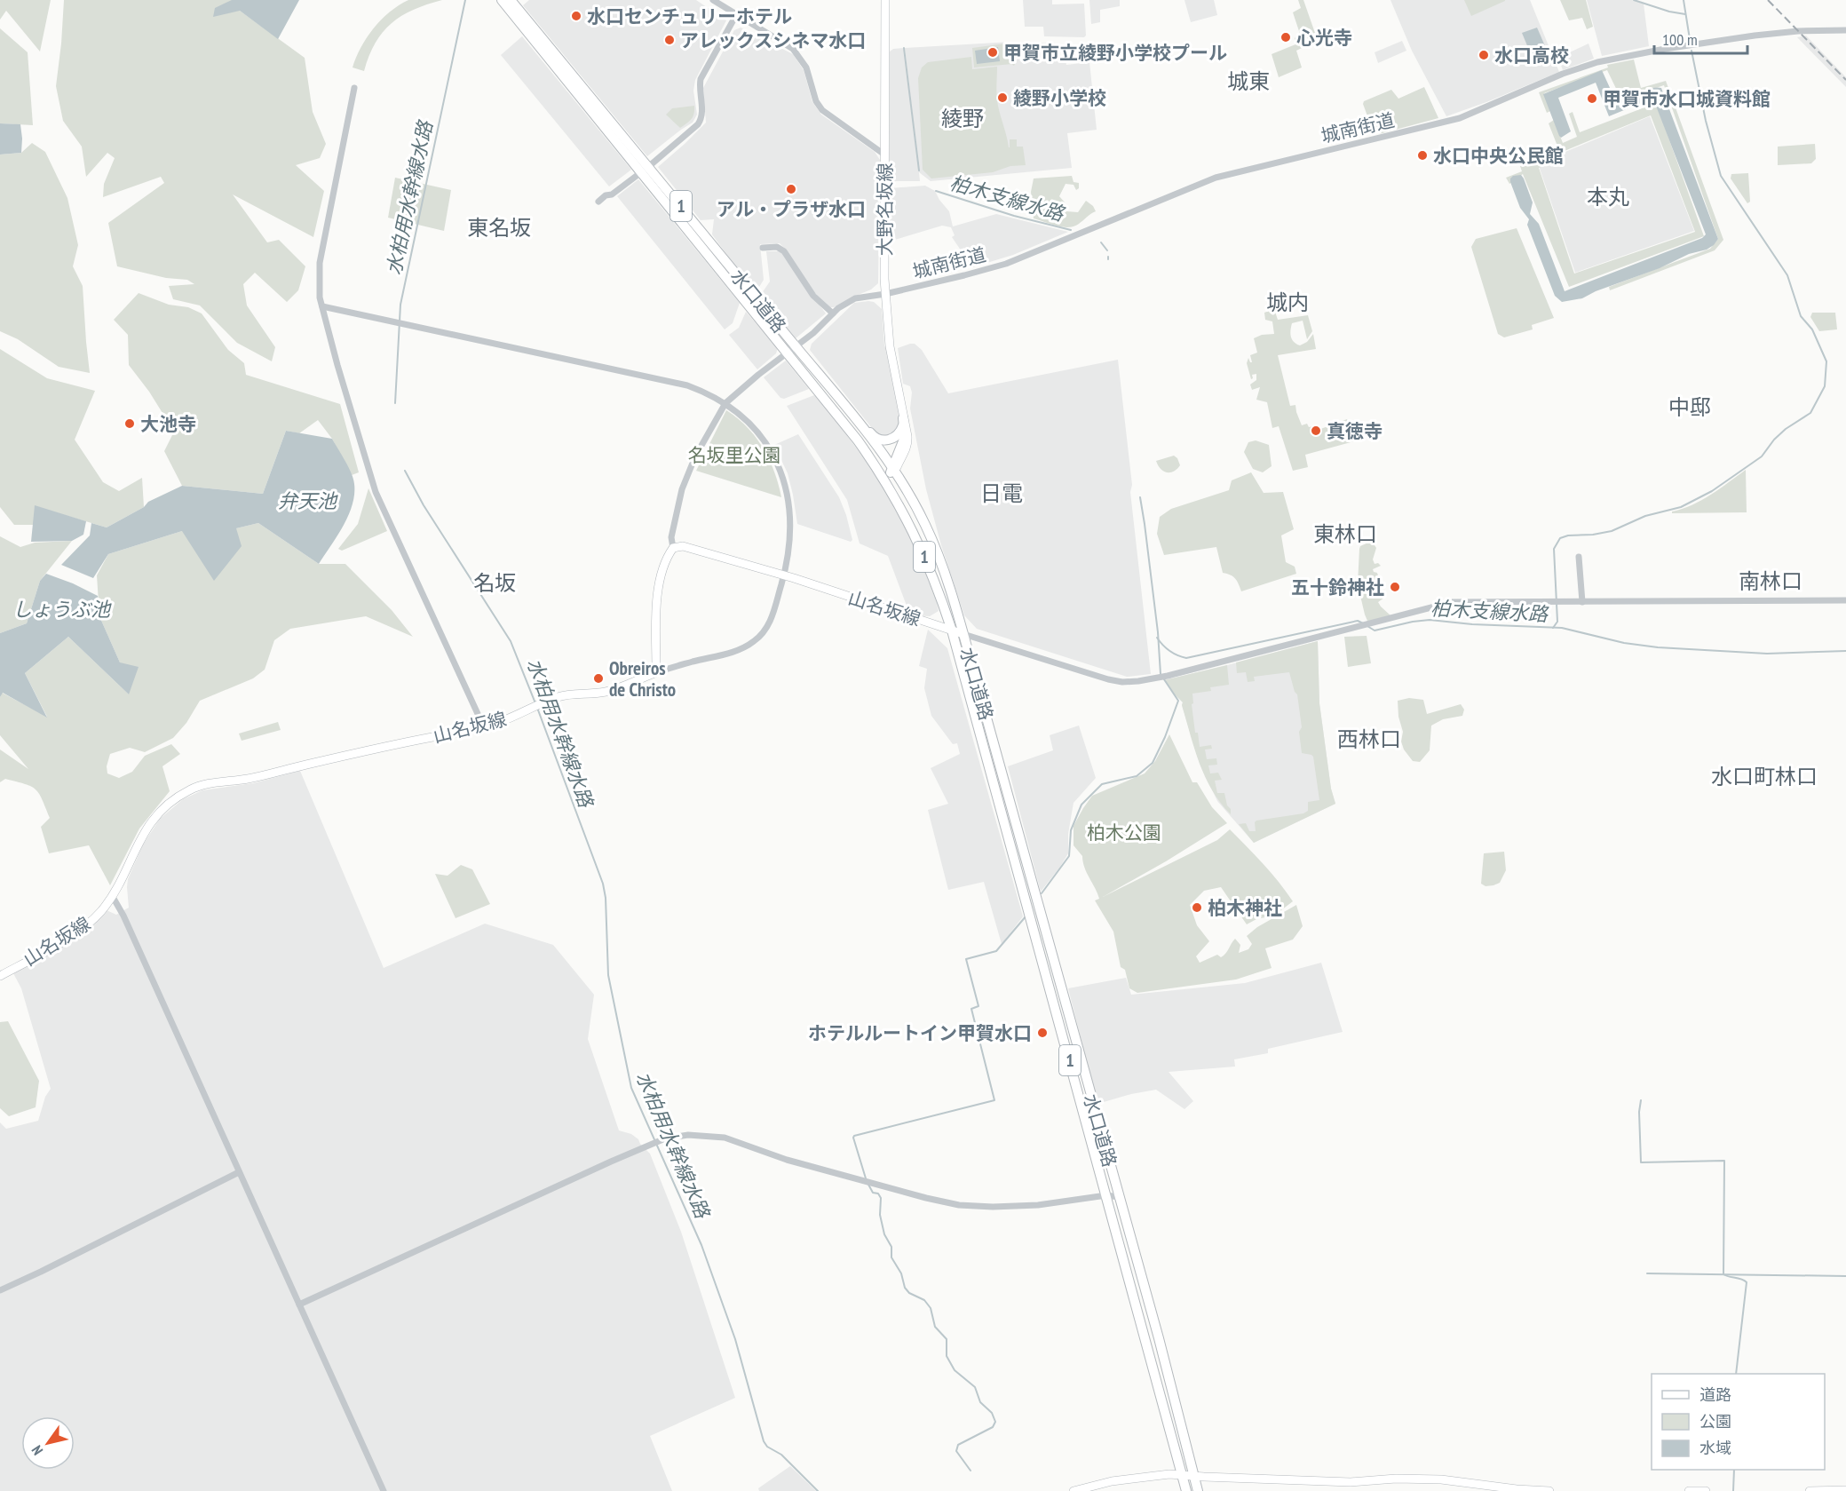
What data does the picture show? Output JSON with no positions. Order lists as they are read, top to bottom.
{
  "streets": {
    "highway": ["1", "水口道路"],
    "main road": ["大野名坂線", "山名坂線"],
    "street": ["城南街道"]
  },
  "crossings": [
    ["城南街道", "大野名坂線"],
    ["城南街道", "水口道路"],
    ["水口道路", "山名坂線"]
  ],
  "districts": [
    "城東",
    "綾野",
    "本丸",
    "東名坂",
    "城内",
    "中邸",
    "日電",
    "東林口",
    "南林口",
    "名坂",
    "西林口",
    "水口町林口"
  ],
  "water": [
    "水柏用水幹線水路",
    "柏木支線水路",
    "弁天池",
    "しょうぶ池"
  ],
  "parks": ["名坂里公園", "柏木公園"],
  "places": [
    "水口センチュリーホテル",
    "心光寺",
    "アレックスシネマ水口",
    "甲賀市立綾野小学校プール",
    "水口高校",
    "綾野小学校",
    "甲賀市水口城資料館",
    "水口中央公民館",
    "アル・プラザ水口",
    "大池寺",
    "真徳寺",
    "五十鈴神社",
    "Obreiros de Christo",
    "柏木神社",
    "ホテルルートイン甲賀水口"
  ],
  "legend": ["道路", "公園", "水域"],
  "scale_bar": "100 m",
  "north": "bottom left"
}
